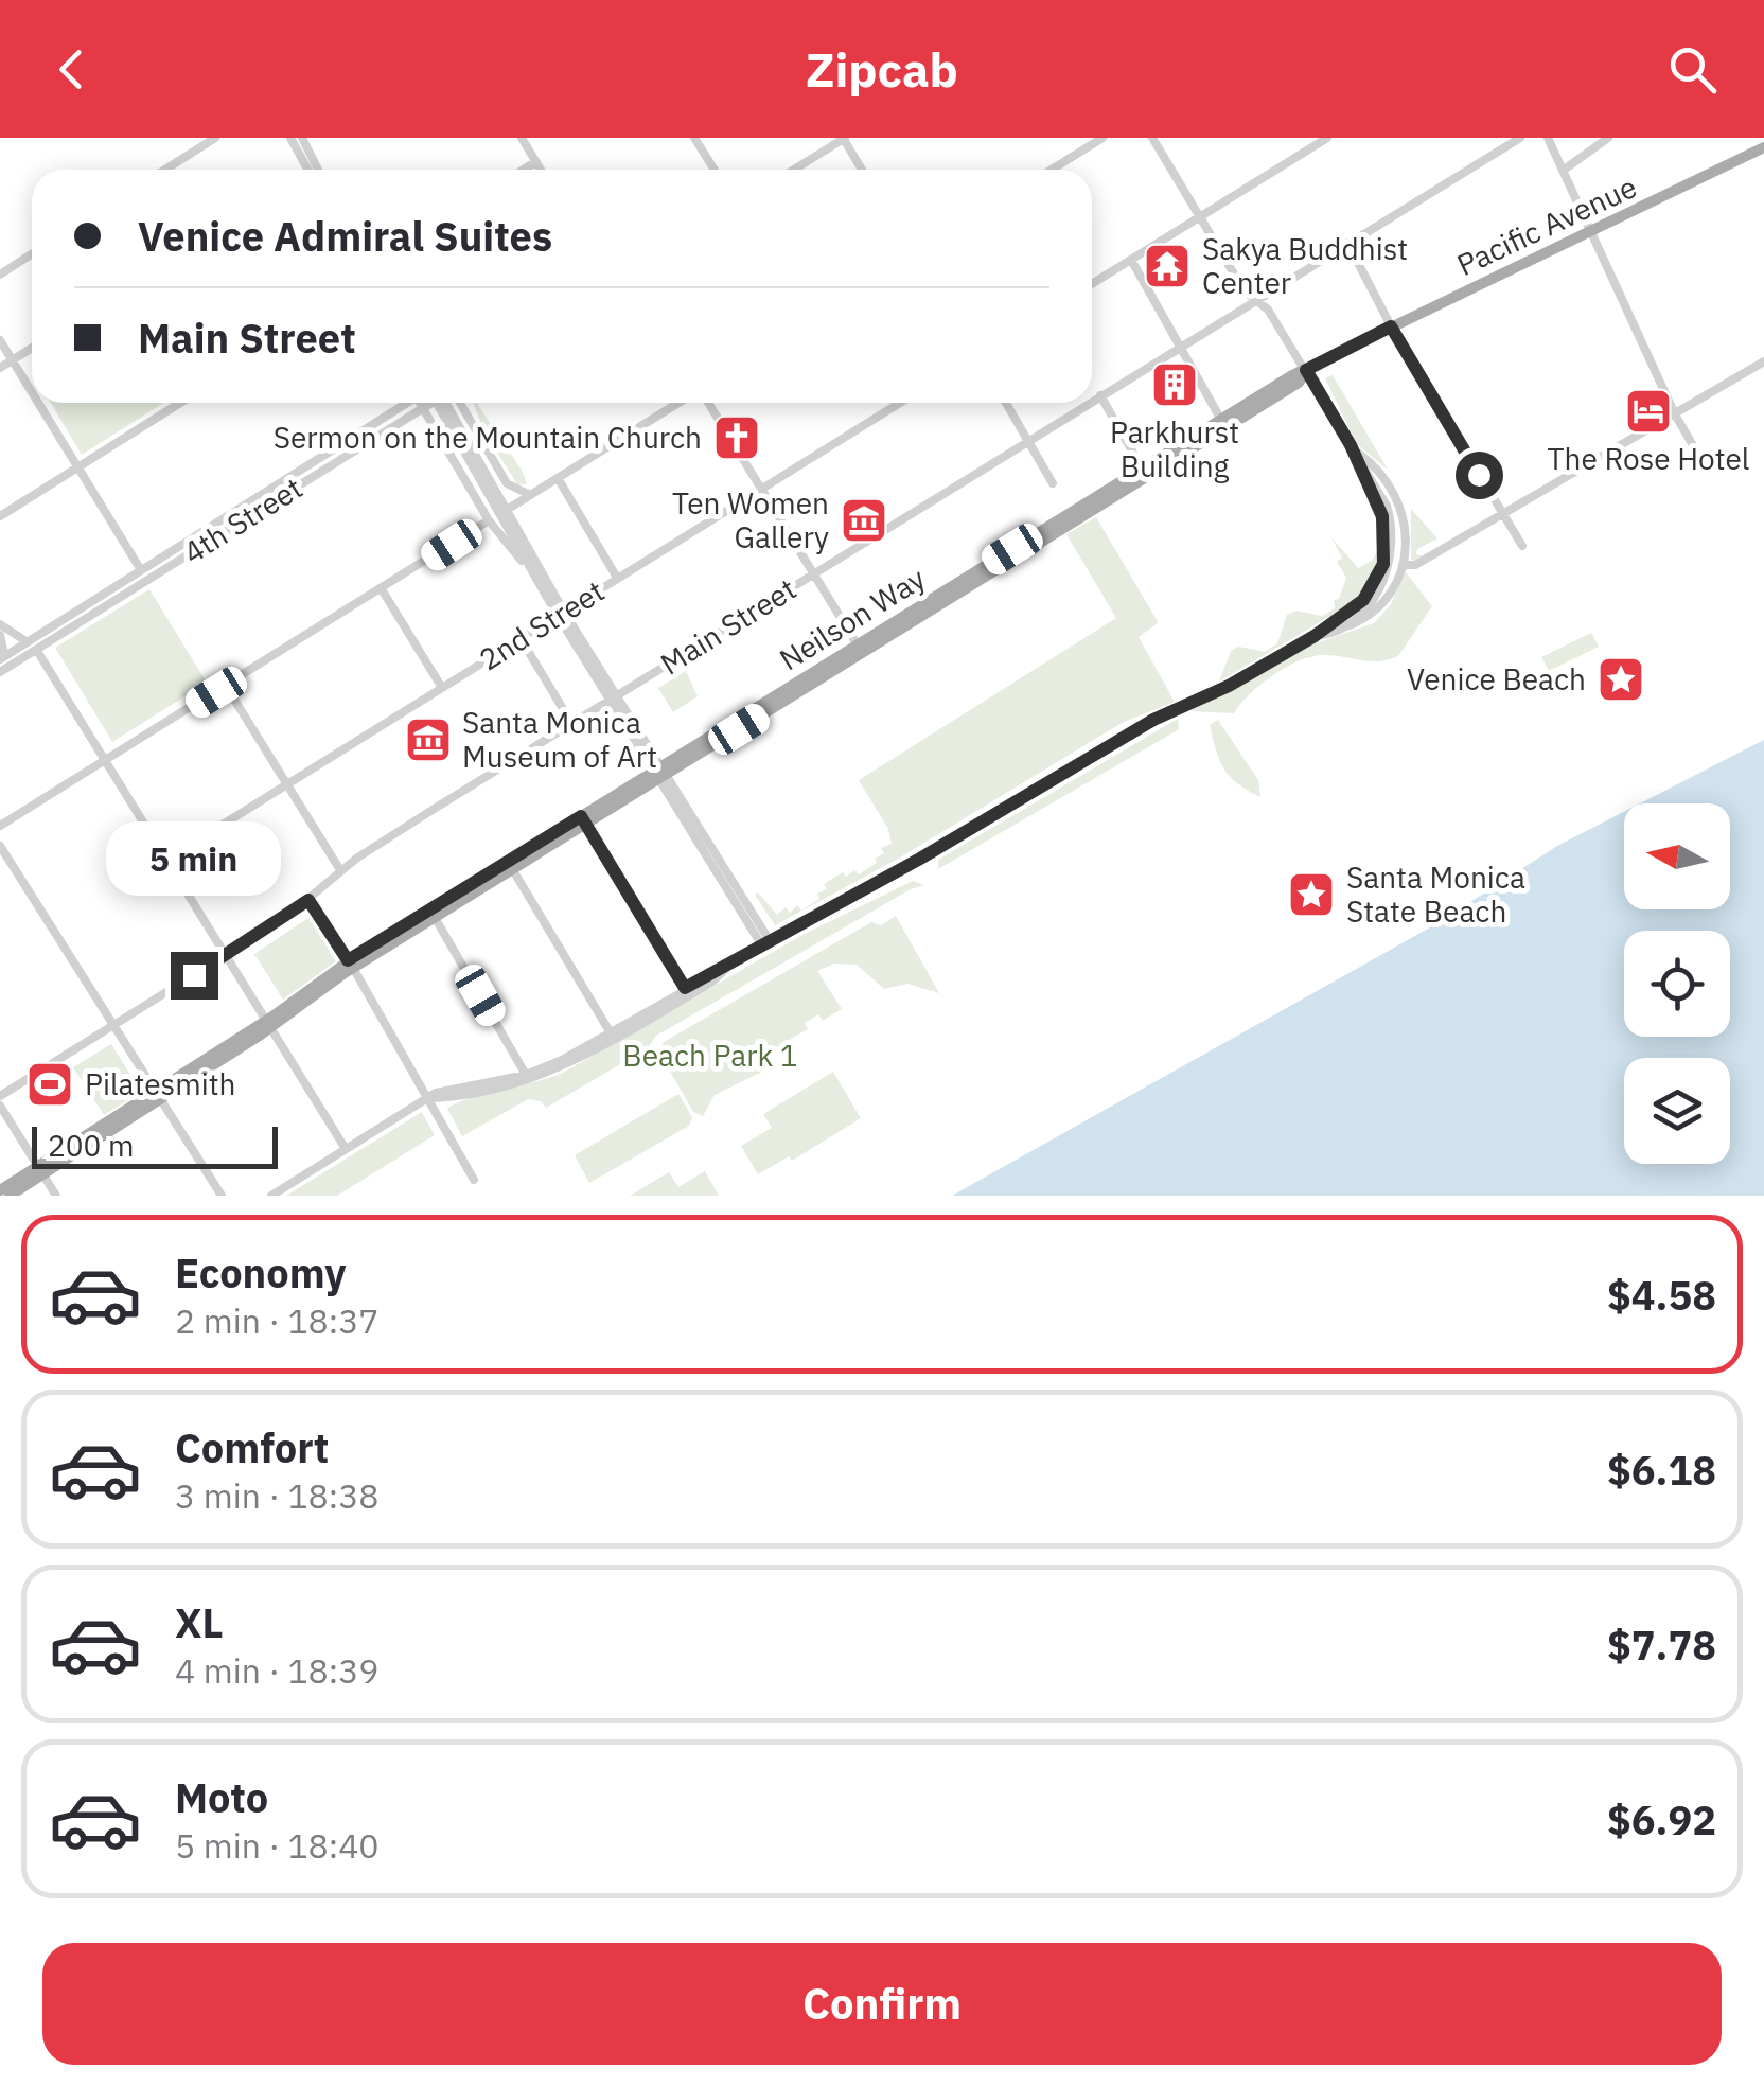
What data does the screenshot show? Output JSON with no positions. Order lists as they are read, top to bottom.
{
  "streets": {
    "main road": ["Pacific Avenue", "Neilson Way"],
    "street": ["4th Street", "2nd Street", "Main Street"]
  },
  "crossings": [
    ["Pacific Avenue", "Neilson Way"]
  ],
  "parks": ["Beach Park 1"],
  "places": {
    "temple": ["Sakya Buddhist Center"],
    "building": ["Parkhurst Building"],
    "hotel": ["The Rose Hotel"],
    "church": ["Sermon on the Mountain Church"],
    "museum": ["Ten Women Gallery", "Santa Monica Museum of Art"],
    "place": ["Venice Beach", "Santa Monica State Beach"],
    "sports": ["Pilatesmith"]
  },
  "scale_bar": "200 m",
  "north": "left",
  "page": {
    "header": "Zipcab",
    "banner": ["Venice Admiral Suites", "Main Street"],
    "bubble": "5 min",
    "scale": "200 m",
    "list": [
      {
        "name": "Economy",
        "note": "2 min · 18:37",
        "value": "$4.58"
      },
      {
        "name": "Comfort",
        "note": "3 min · 18:38",
        "value": "$6.18"
      },
      {
        "name": "XL",
        "note": "4 min · 18:39",
        "value": "$7.78"
      },
      {
        "name": "Moto",
        "note": "5 min · 18:40",
        "value": "$6.92"
      }
    ],
    "buttons": "Confirm"
  }
}
